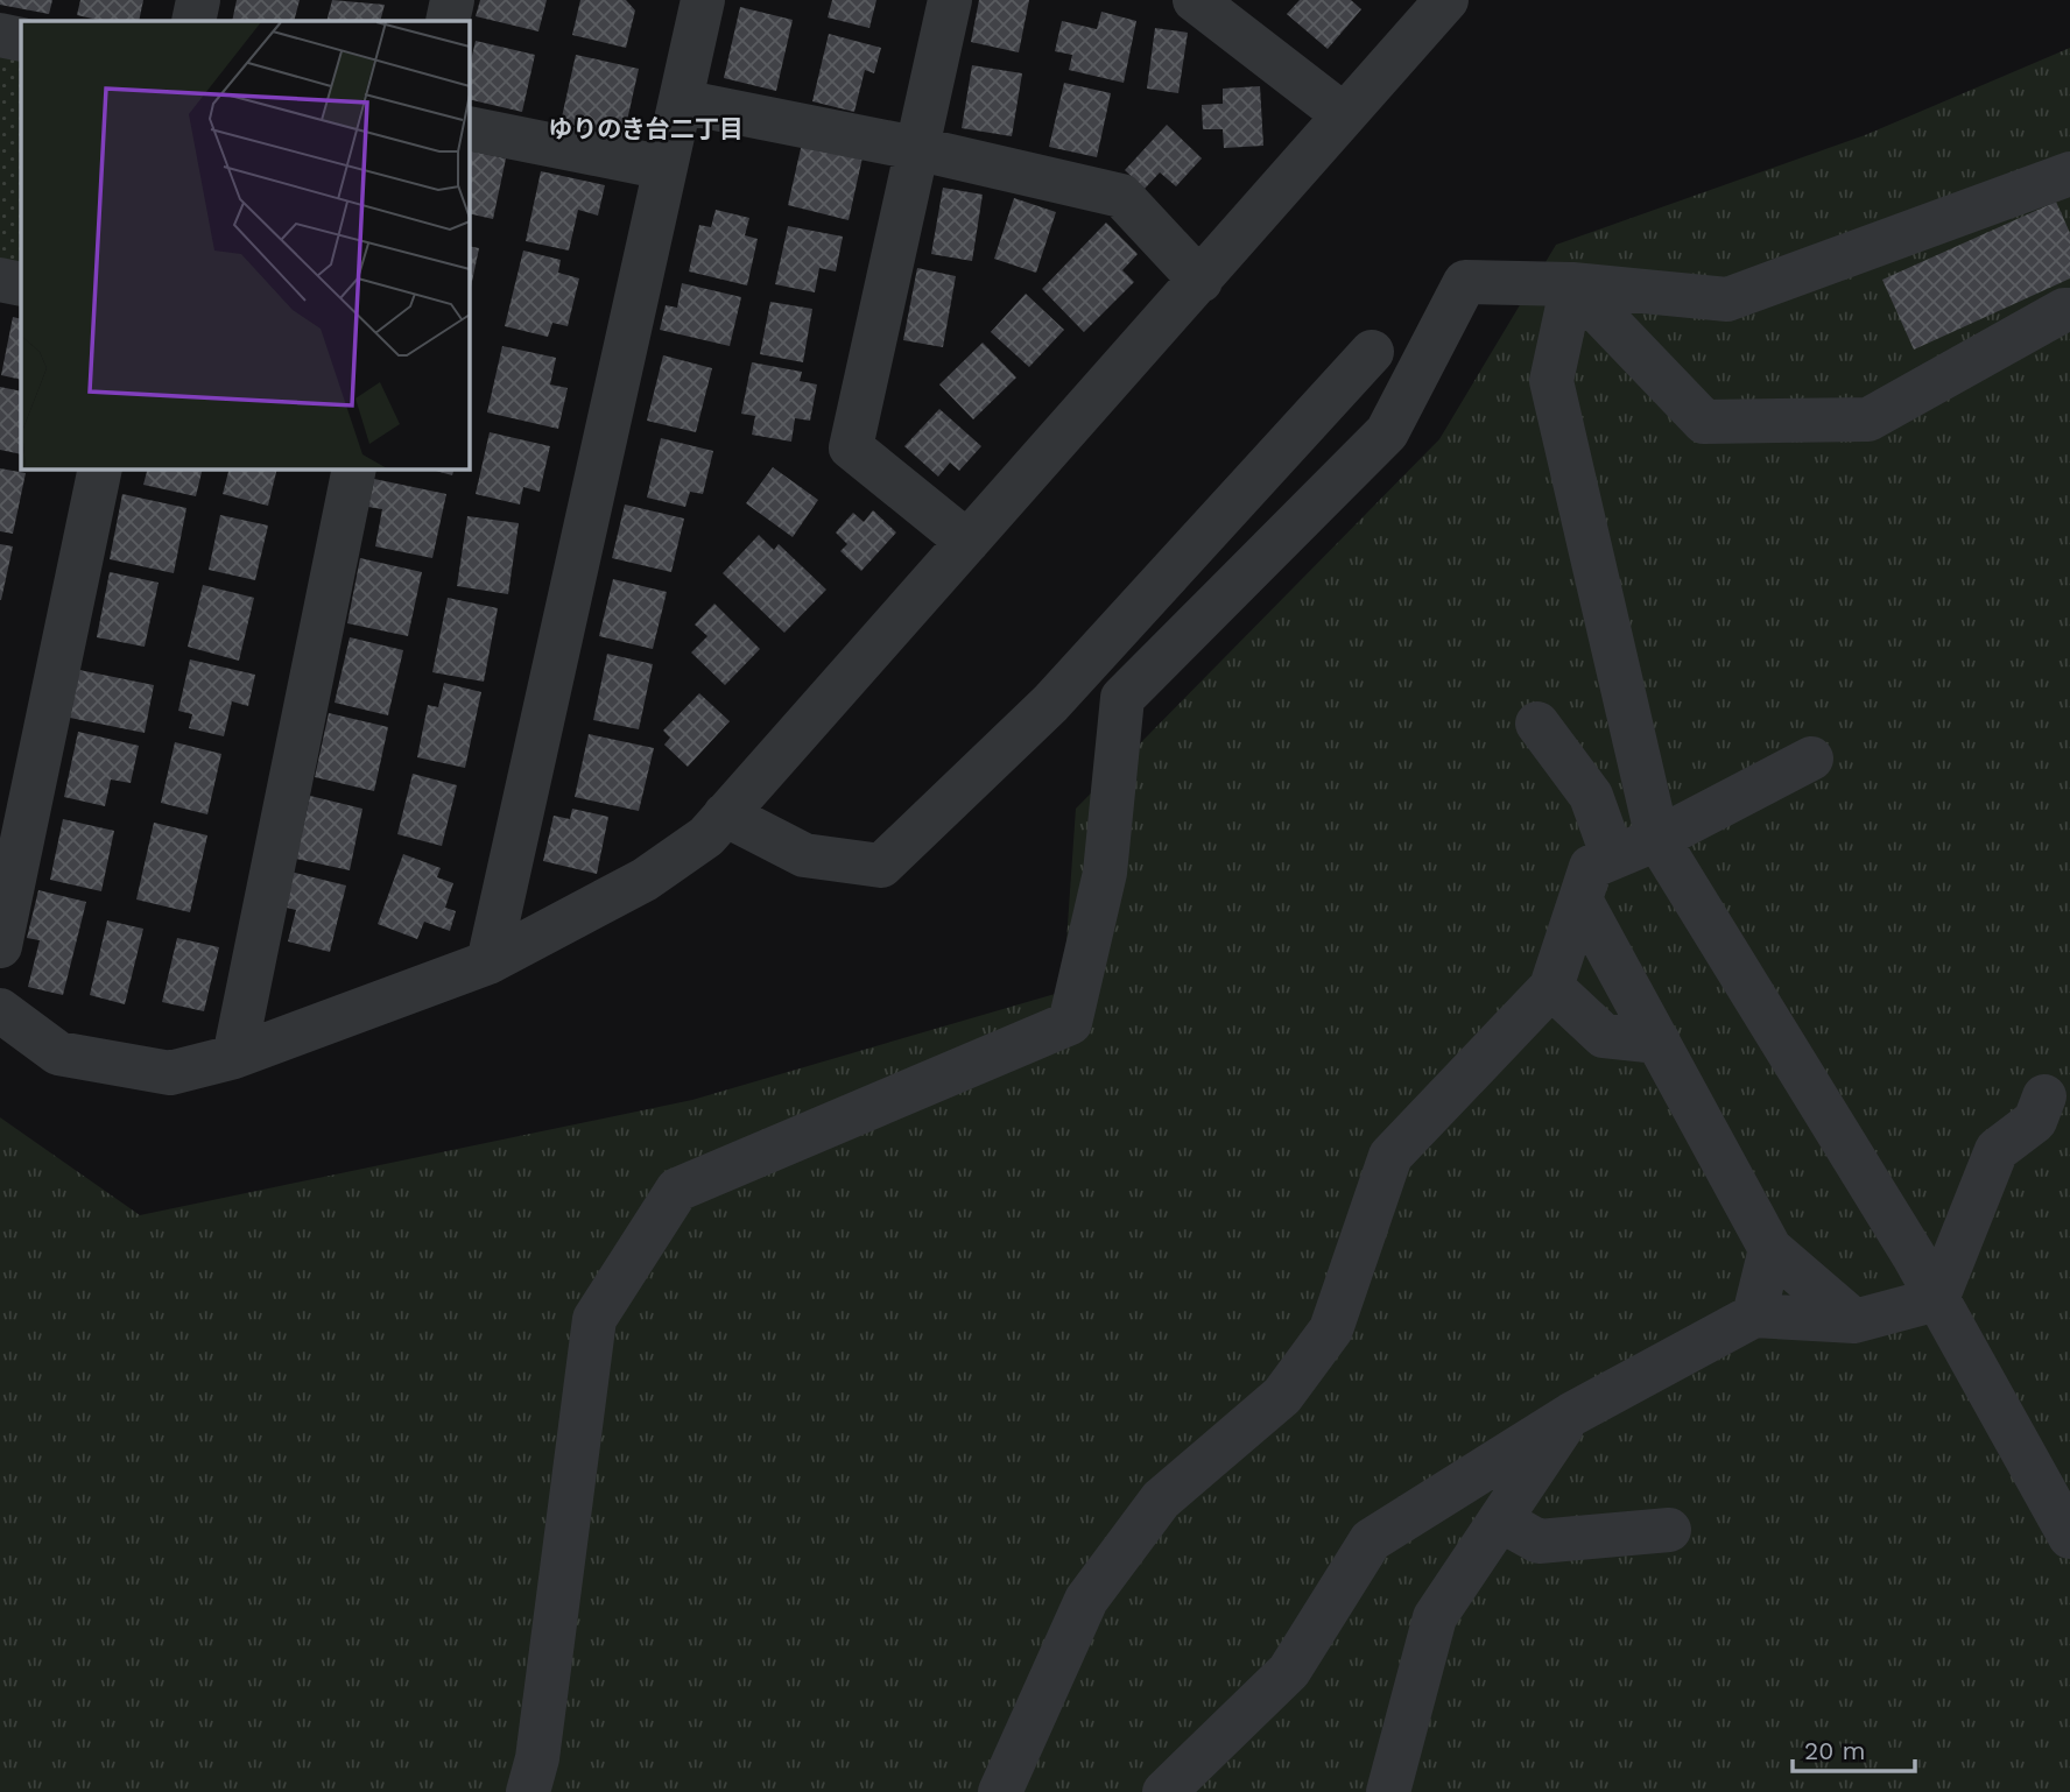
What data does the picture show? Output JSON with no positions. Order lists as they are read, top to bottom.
{
  "districts": ["ゆりのき台二丁目"],
  "scale_bar": "20 m"
}
